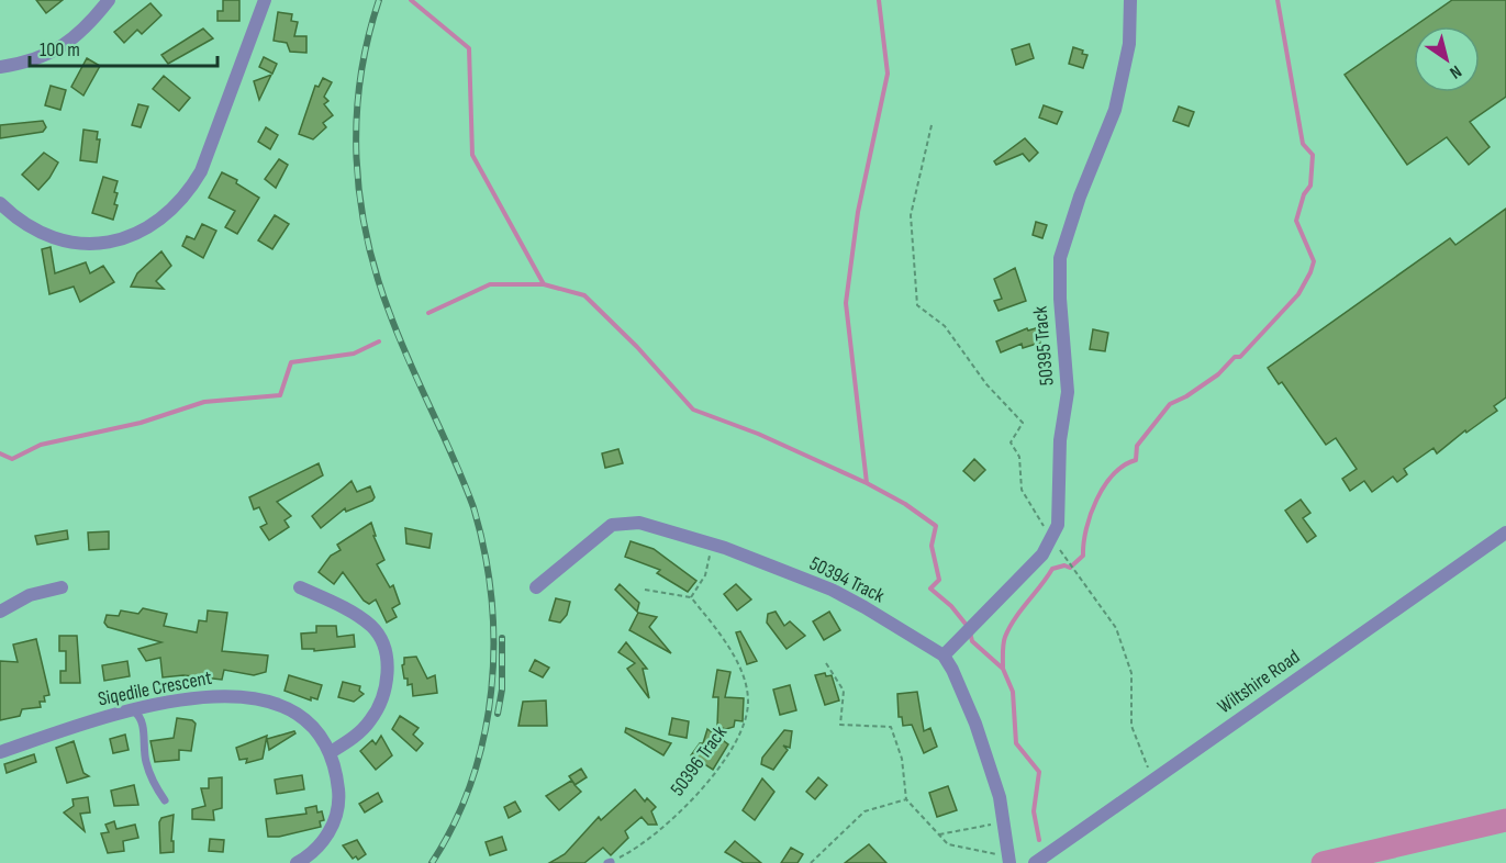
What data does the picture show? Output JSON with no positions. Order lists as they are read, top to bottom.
{
  "streets": {
    "street": [
      "50395 Track",
      "50394 Track",
      "Wiltshire Road",
      "Siqedile Crescent"
    ],
    "path": ["50396 Track"]
  },
  "crossings": [
    ["50395 Track", "50394 Track"]
  ],
  "scale_bar": "100 m",
  "north": "bottom right"
}
